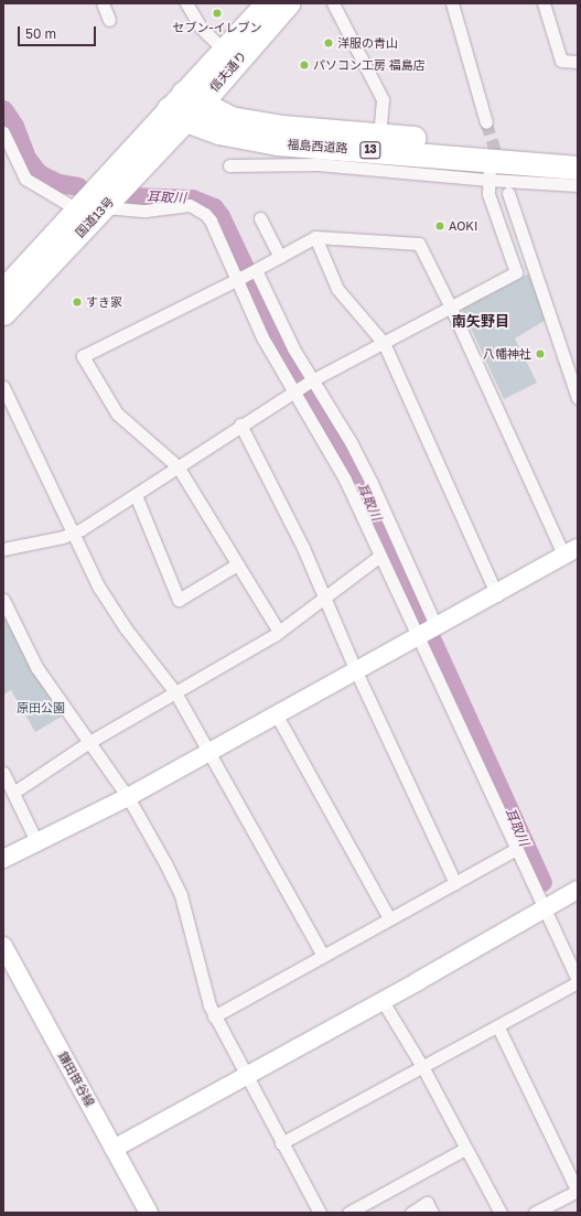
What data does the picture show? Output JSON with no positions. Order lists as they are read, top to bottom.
{
  "streets": {
    "highway": [
      "信夫通り",
      "福島西道路",
      "13",
      "国道13号"
    ],
    "street": ["鎌田笹谷線"]
  },
  "crossings": [
    ["信夫通り", "福島西道路"],
    ["信夫通り", "国道13号"],
    ["福島西道路", "国道13号"]
  ],
  "districts": ["南矢野目"],
  "water": ["耳取川"],
  "parks": ["原田公園"],
  "places": [
    "セブン-イレブン",
    "洋服の青山",
    "パソコン工房 福島店",
    "AOKI",
    "すき家",
    "八幡神社"
  ],
  "scale_bar": "50 m"
}
